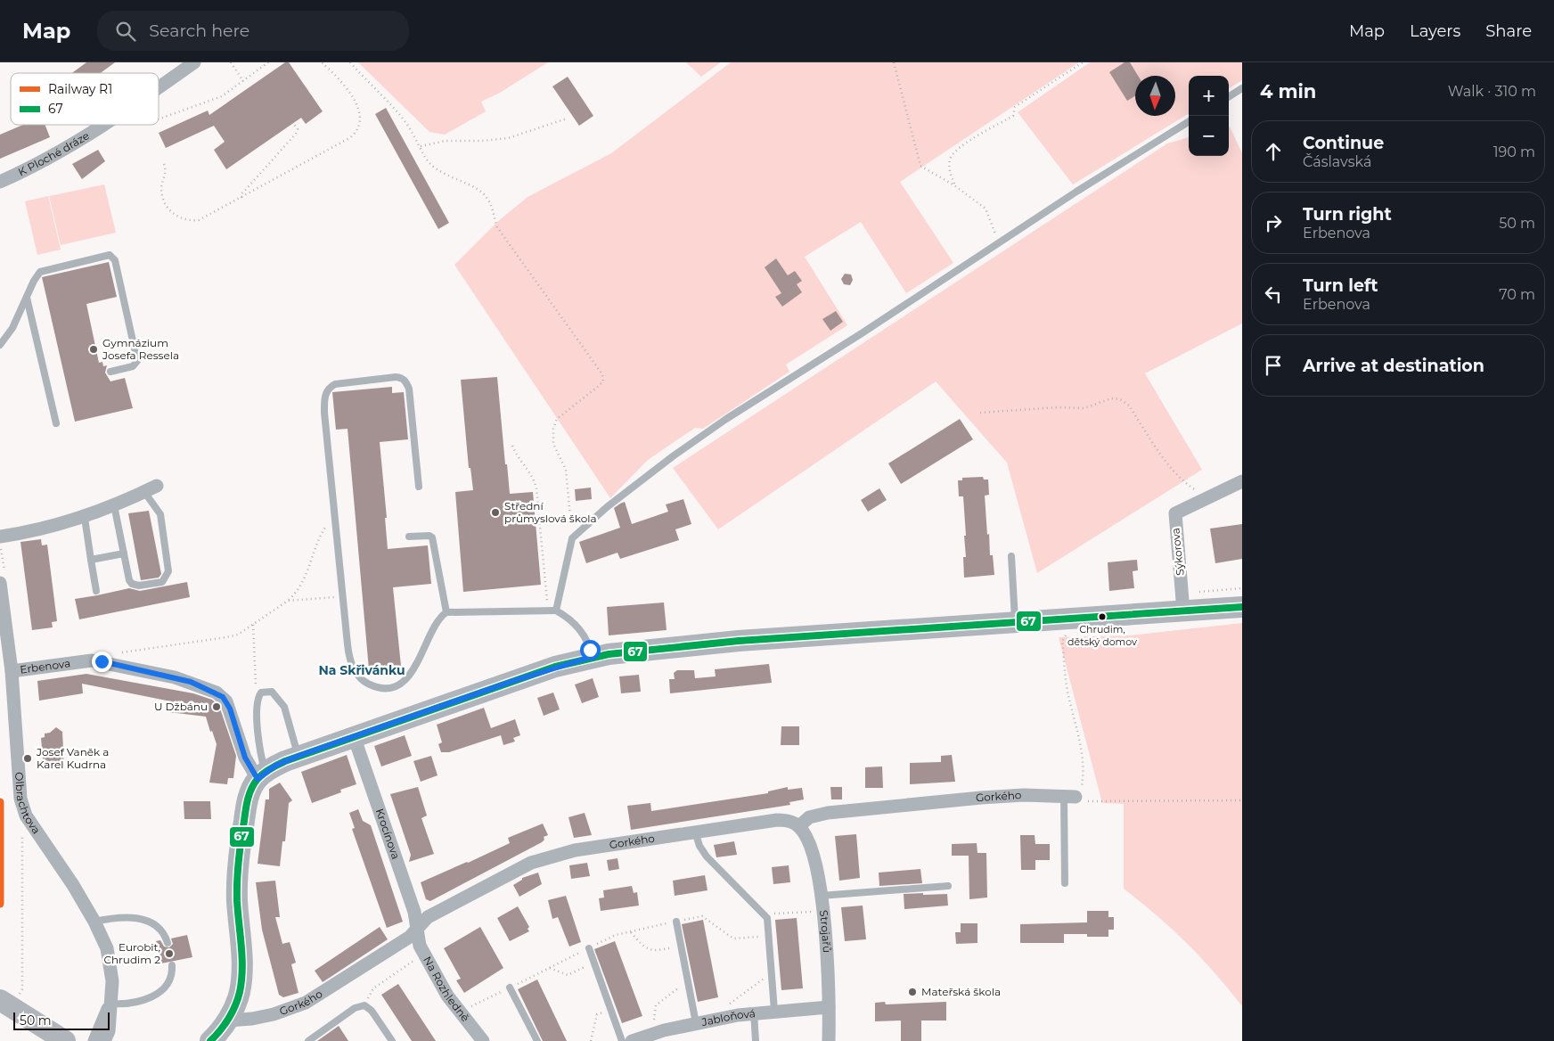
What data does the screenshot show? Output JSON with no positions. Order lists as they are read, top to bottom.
{
  "streets": {
    "street": [
      "K Ploché dráze",
      "Sýkorova",
      "Erbenova",
      "Gorkého",
      "Olbrachtova",
      "Krocínova",
      "Strojařů",
      "Na Rozhledně",
      "Jabloňová"
    ]
  },
  "crossings": [
    ["Erbenova", "Olbrachtova"],
    ["Gorkého", "Krocínova"],
    ["Gorkého", "Strojařů"],
    ["Gorkého", "Na Rozhledně"],
    ["Krocínova", "Na Rozhledně"],
    ["Strojařů", "Jabloňová"]
  ],
  "districts": ["Na Skřivánku"],
  "places": [
    "Gymnázium Josefa Ressela",
    "Střední průmyslová škola",
    "Chrudim, dětský domov",
    "U Džbánu",
    "Josef Vaněk a Karel Kudrna",
    "Eurobit, Chrudim 2",
    "Mateřská škola"
  ],
  "lines": ["transit line 67", "rail line R1"],
  "legend": ["Railway R1", "67"],
  "scale_bar": "50 m",
  "north": "bottom",
  "page": {
    "header": "Map",
    "search": "Search here",
    "nav": ["Map", "Layers", "Share"],
    "heading": ["4 min", "Walk · 310 m"],
    "map_buttons": ["+", "−"],
    "list": [
      ["Continue", "Čáslavská", "190 m"],
      ["Turn right", "Erbenova", "50 m"],
      ["Turn left", "Erbenova", "70 m"],
      "Arrive at destination"
    ],
    "scale": "50 m"
  }
}
